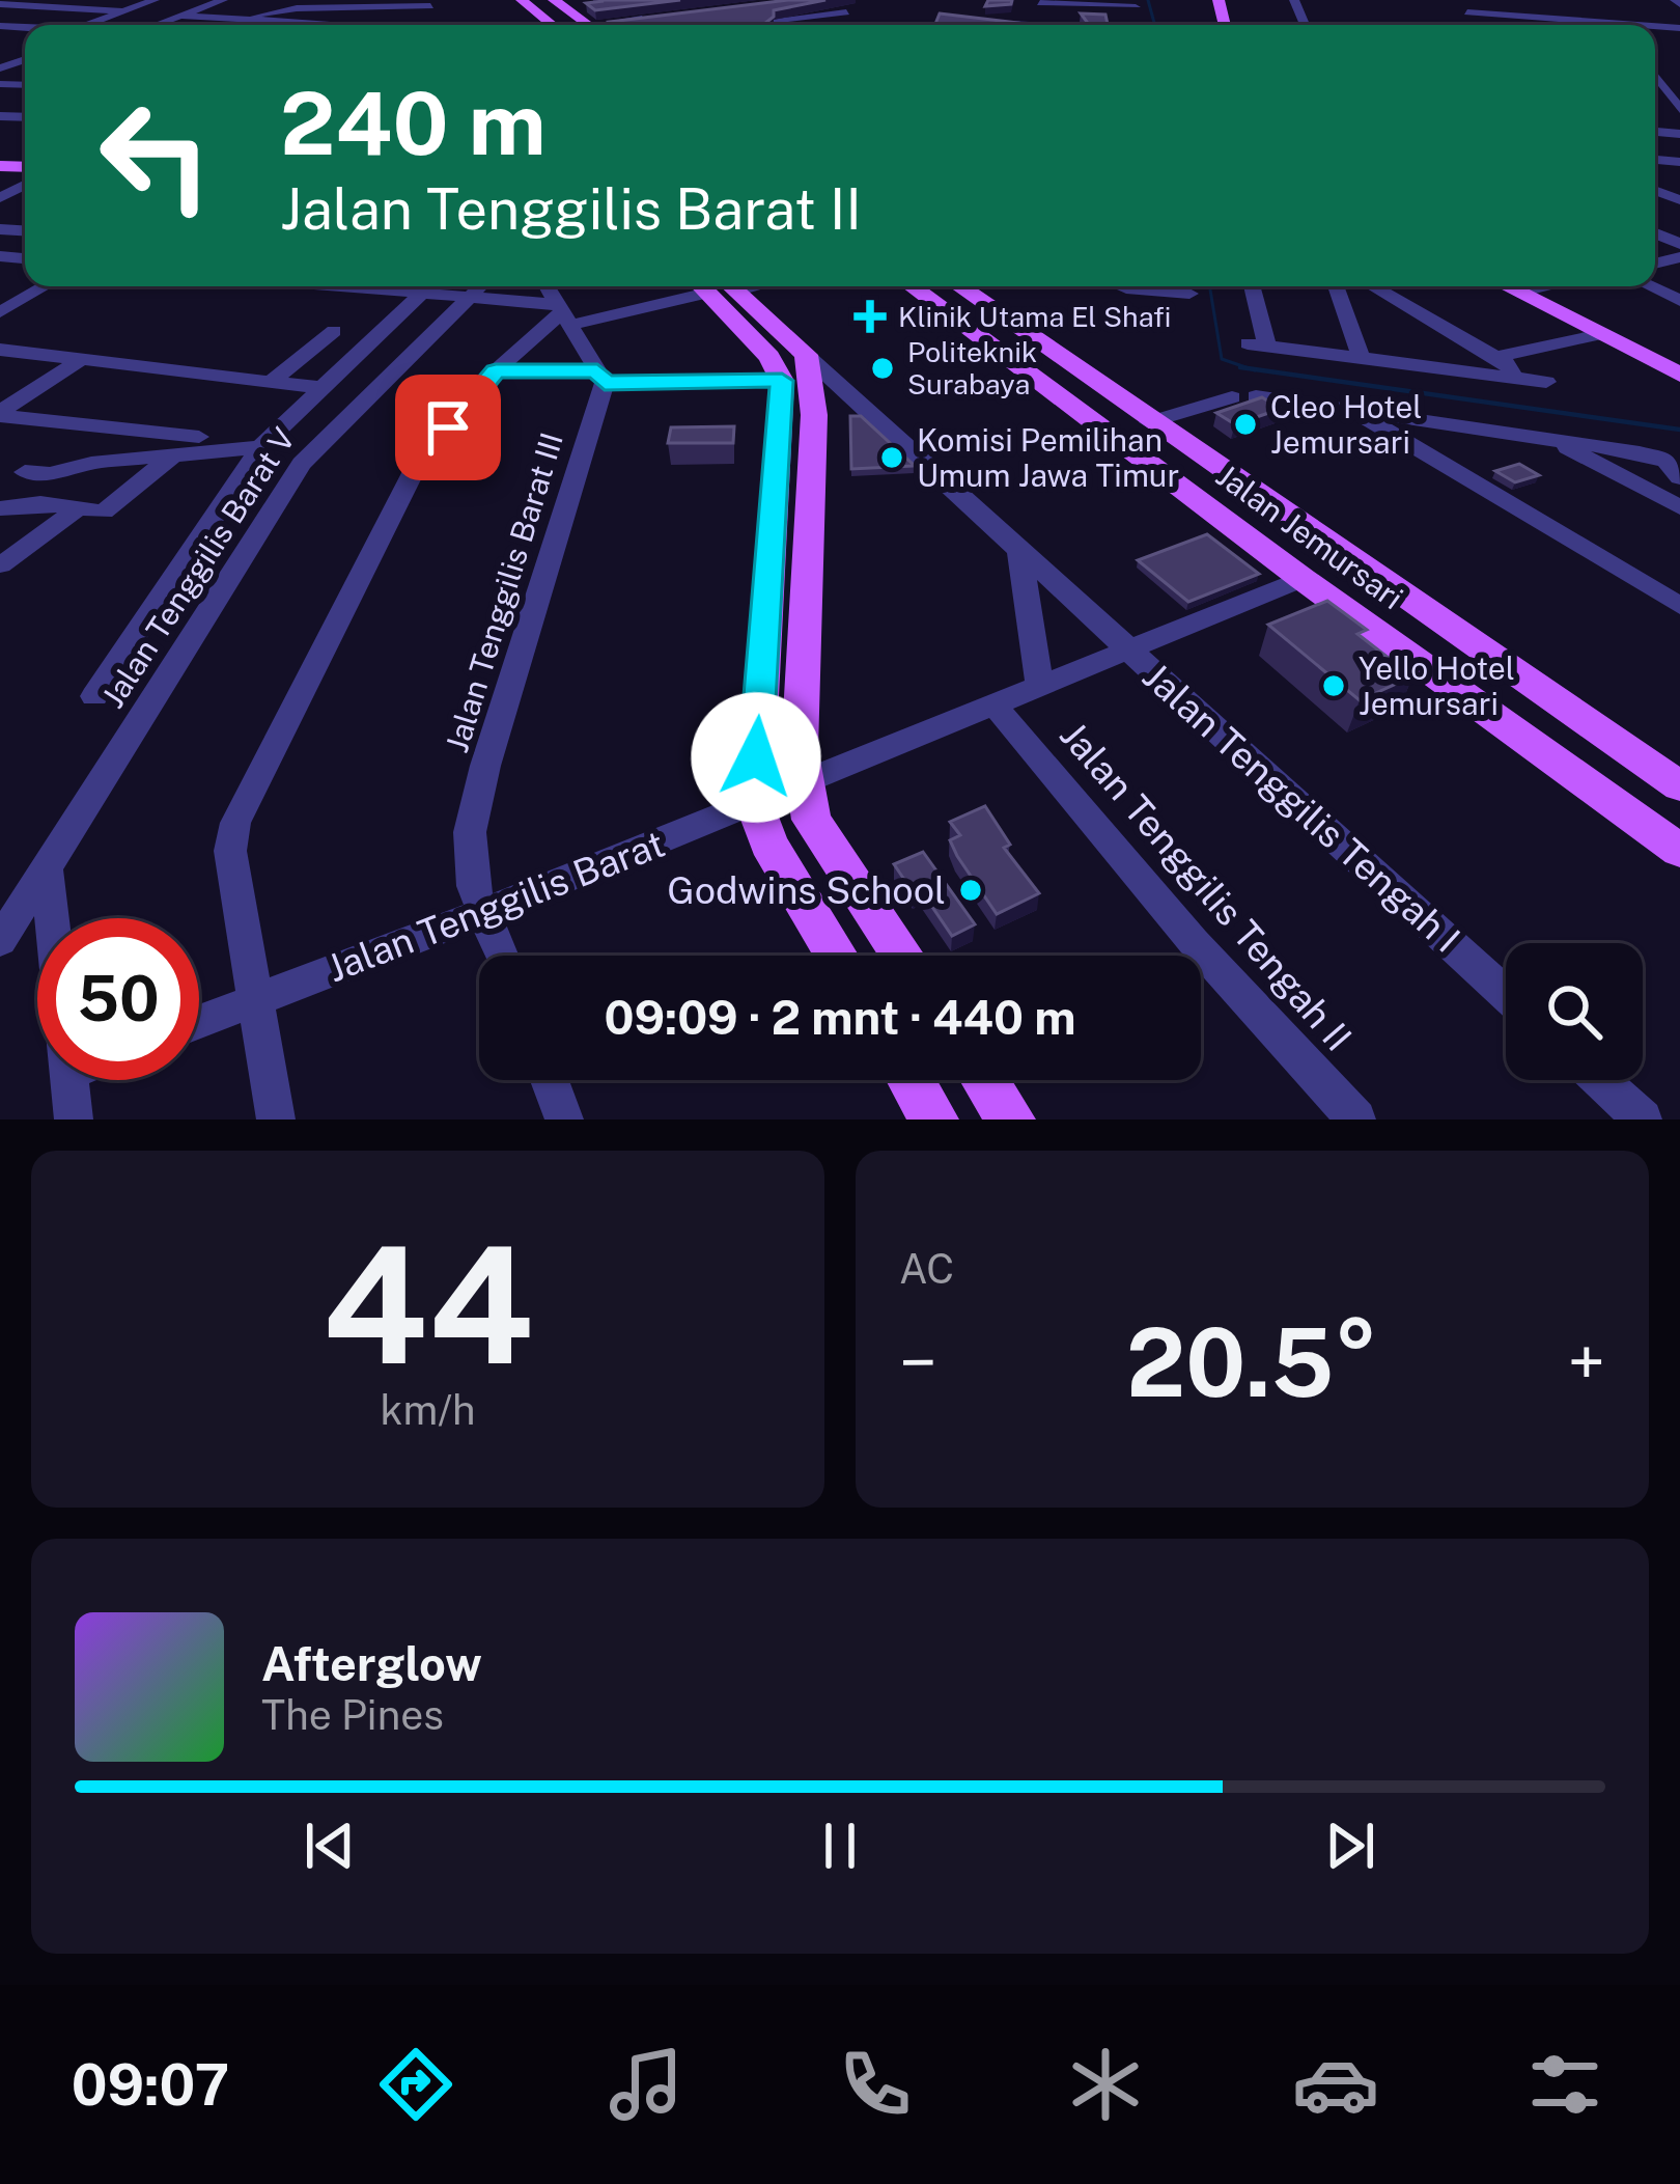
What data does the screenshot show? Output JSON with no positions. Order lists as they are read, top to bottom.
{
  "streets": {
    "main road": ["Jalan Jemursari"],
    "street": [
      "Jalan Tenggilis Barat V",
      "Jalan Tenggilis Barat III",
      "Jalan Tenggilis Tengah I",
      "Jalan Tenggilis Tengah II",
      "Jalan Tenggilis Barat"
    ]
  },
  "crossings": [
    ["Jalan Jemursari", "Jalan Tenggilis Barat"],
    ["Jalan Tenggilis Barat III", "Jalan Tenggilis Barat"],
    ["Jalan Tenggilis Tengah I", "Jalan Tenggilis Barat"],
    ["Jalan Tenggilis Tengah II", "Jalan Tenggilis Barat"]
  ],
  "places": {
    "health": ["Klinik Utama El Shafi"],
    "other": [
      "Politeknik Surabaya",
      "Cleo Hotel Jemursari",
      "Komisi Pemilihan Umum Jawa Timur",
      "Yello Hotel Jemursari",
      "Godwins School"
    ]
  },
  "page": {
    "turn": ["240 m", "Jalan Tenggilis Barat II"],
    "limit": "50",
    "trip": "09:09 · 2 mnt · 440 m",
    "tile": [
      ["44", "km/h"],
      "AC"
    ],
    "heat": ["−", "20.5°", "+"],
    "song": ["Afterglow", "The Pines"],
    "tabs": "09:07"
  }
}
